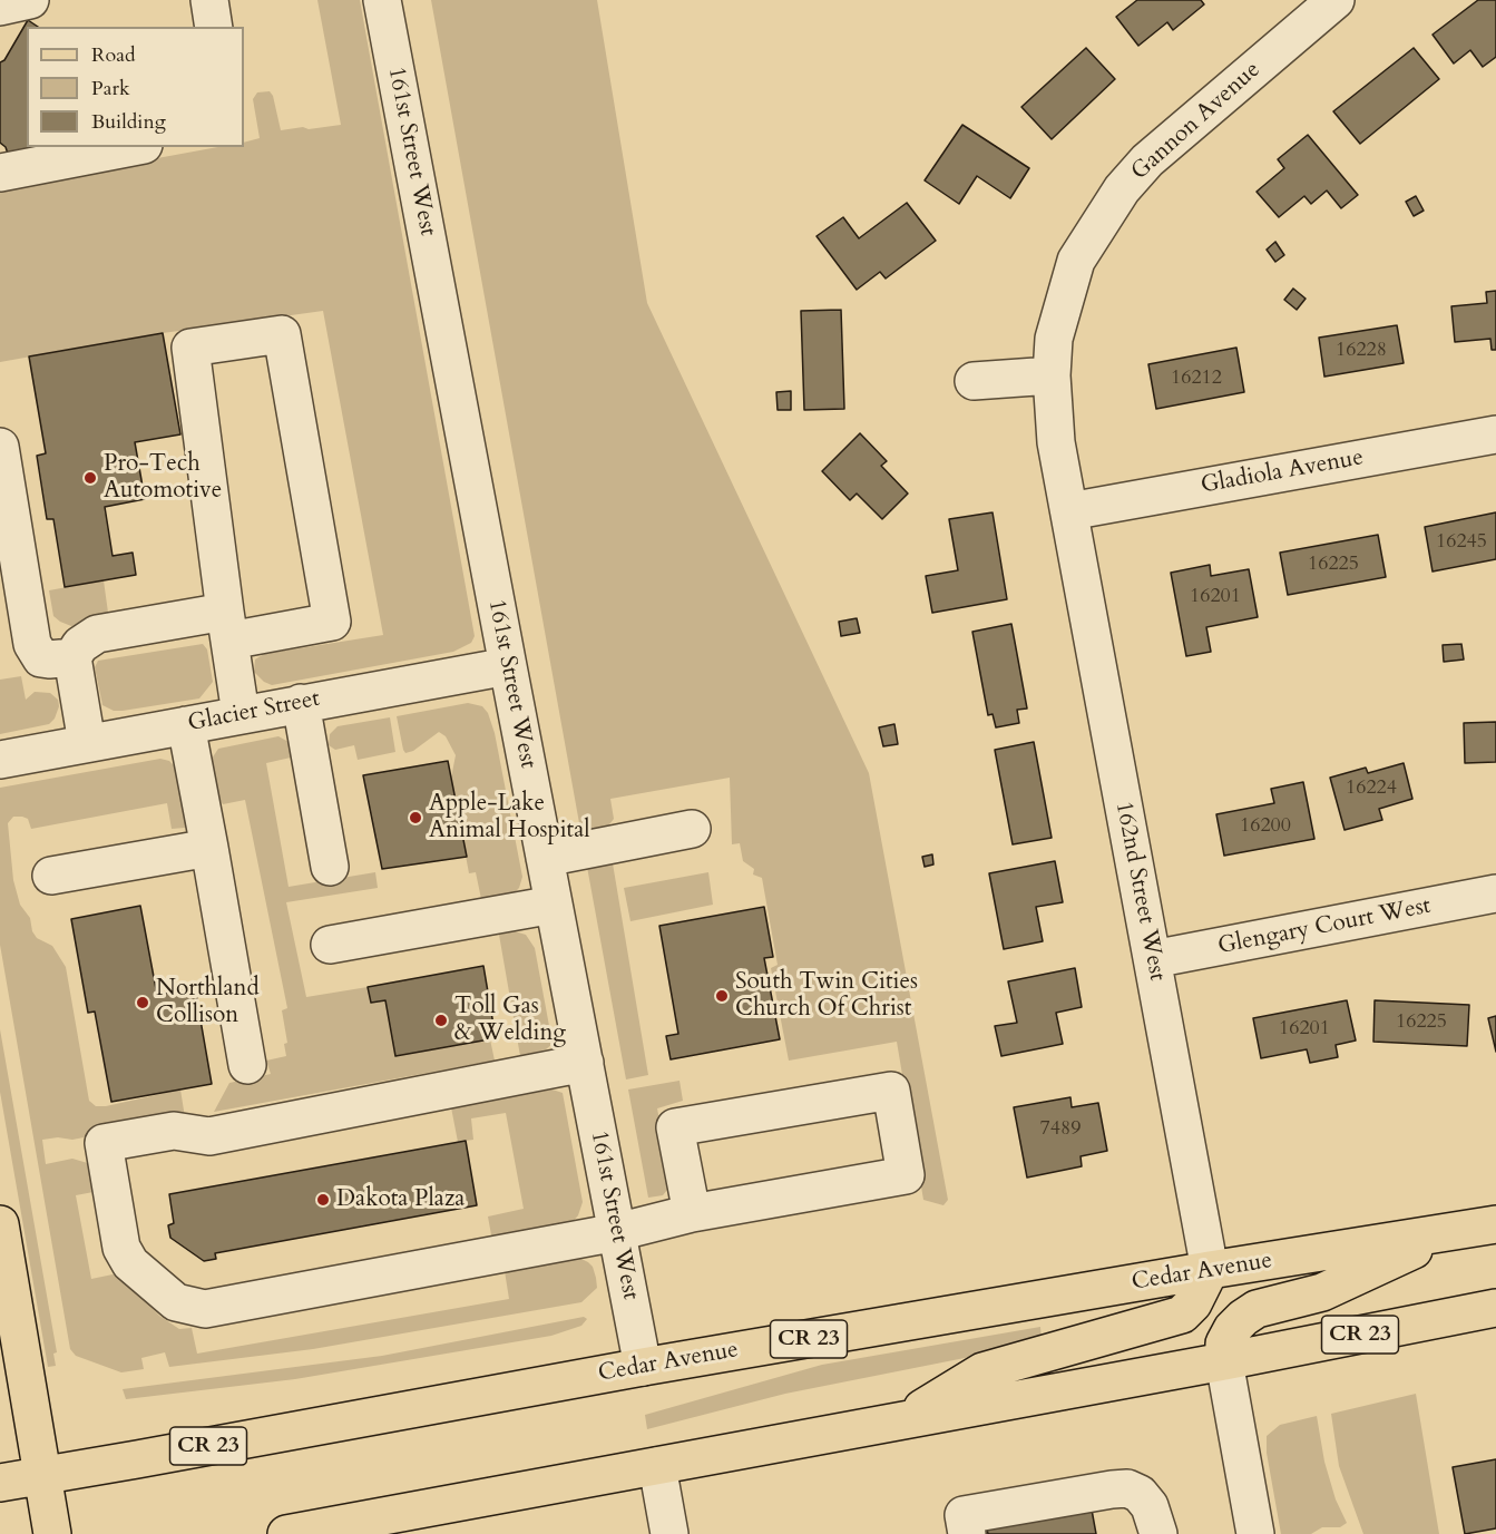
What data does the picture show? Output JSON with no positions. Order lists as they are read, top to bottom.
{
  "streets": {
    "main road": ["Cedar Avenue", "CR 23"],
    "street": [
      "Gannon Avenue",
      "161st Street West",
      "Gladiola Avenue",
      "Glacier Street",
      "162nd Street West",
      "Glengary Court West"
    ]
  },
  "crossings": [
    ["Gannon Avenue", "Gladiola Avenue"],
    ["Gannon Avenue", "162nd Street West"],
    ["161st Street West", "Glacier Street"],
    ["161st Street West", "Cedar Avenue"],
    ["Gladiola Avenue", "162nd Street West"],
    ["162nd Street West", "Glengary Court West"],
    ["162nd Street West", "Cedar Avenue"]
  ],
  "places": [
    "Pro-Tech Automotive",
    "Apple-Lake Animal Hospital",
    "South Twin Cities Church Of Christ",
    "Northland Collison",
    "Toll Gas & Welding",
    "Dakota Plaza"
  ],
  "house_numbers": [
    "16228",
    "16212",
    "16245",
    "16225",
    "16201",
    "16224",
    "16200",
    "16225",
    "16201",
    "7489"
  ],
  "legend": ["Road", "Park", "Building"]
}
